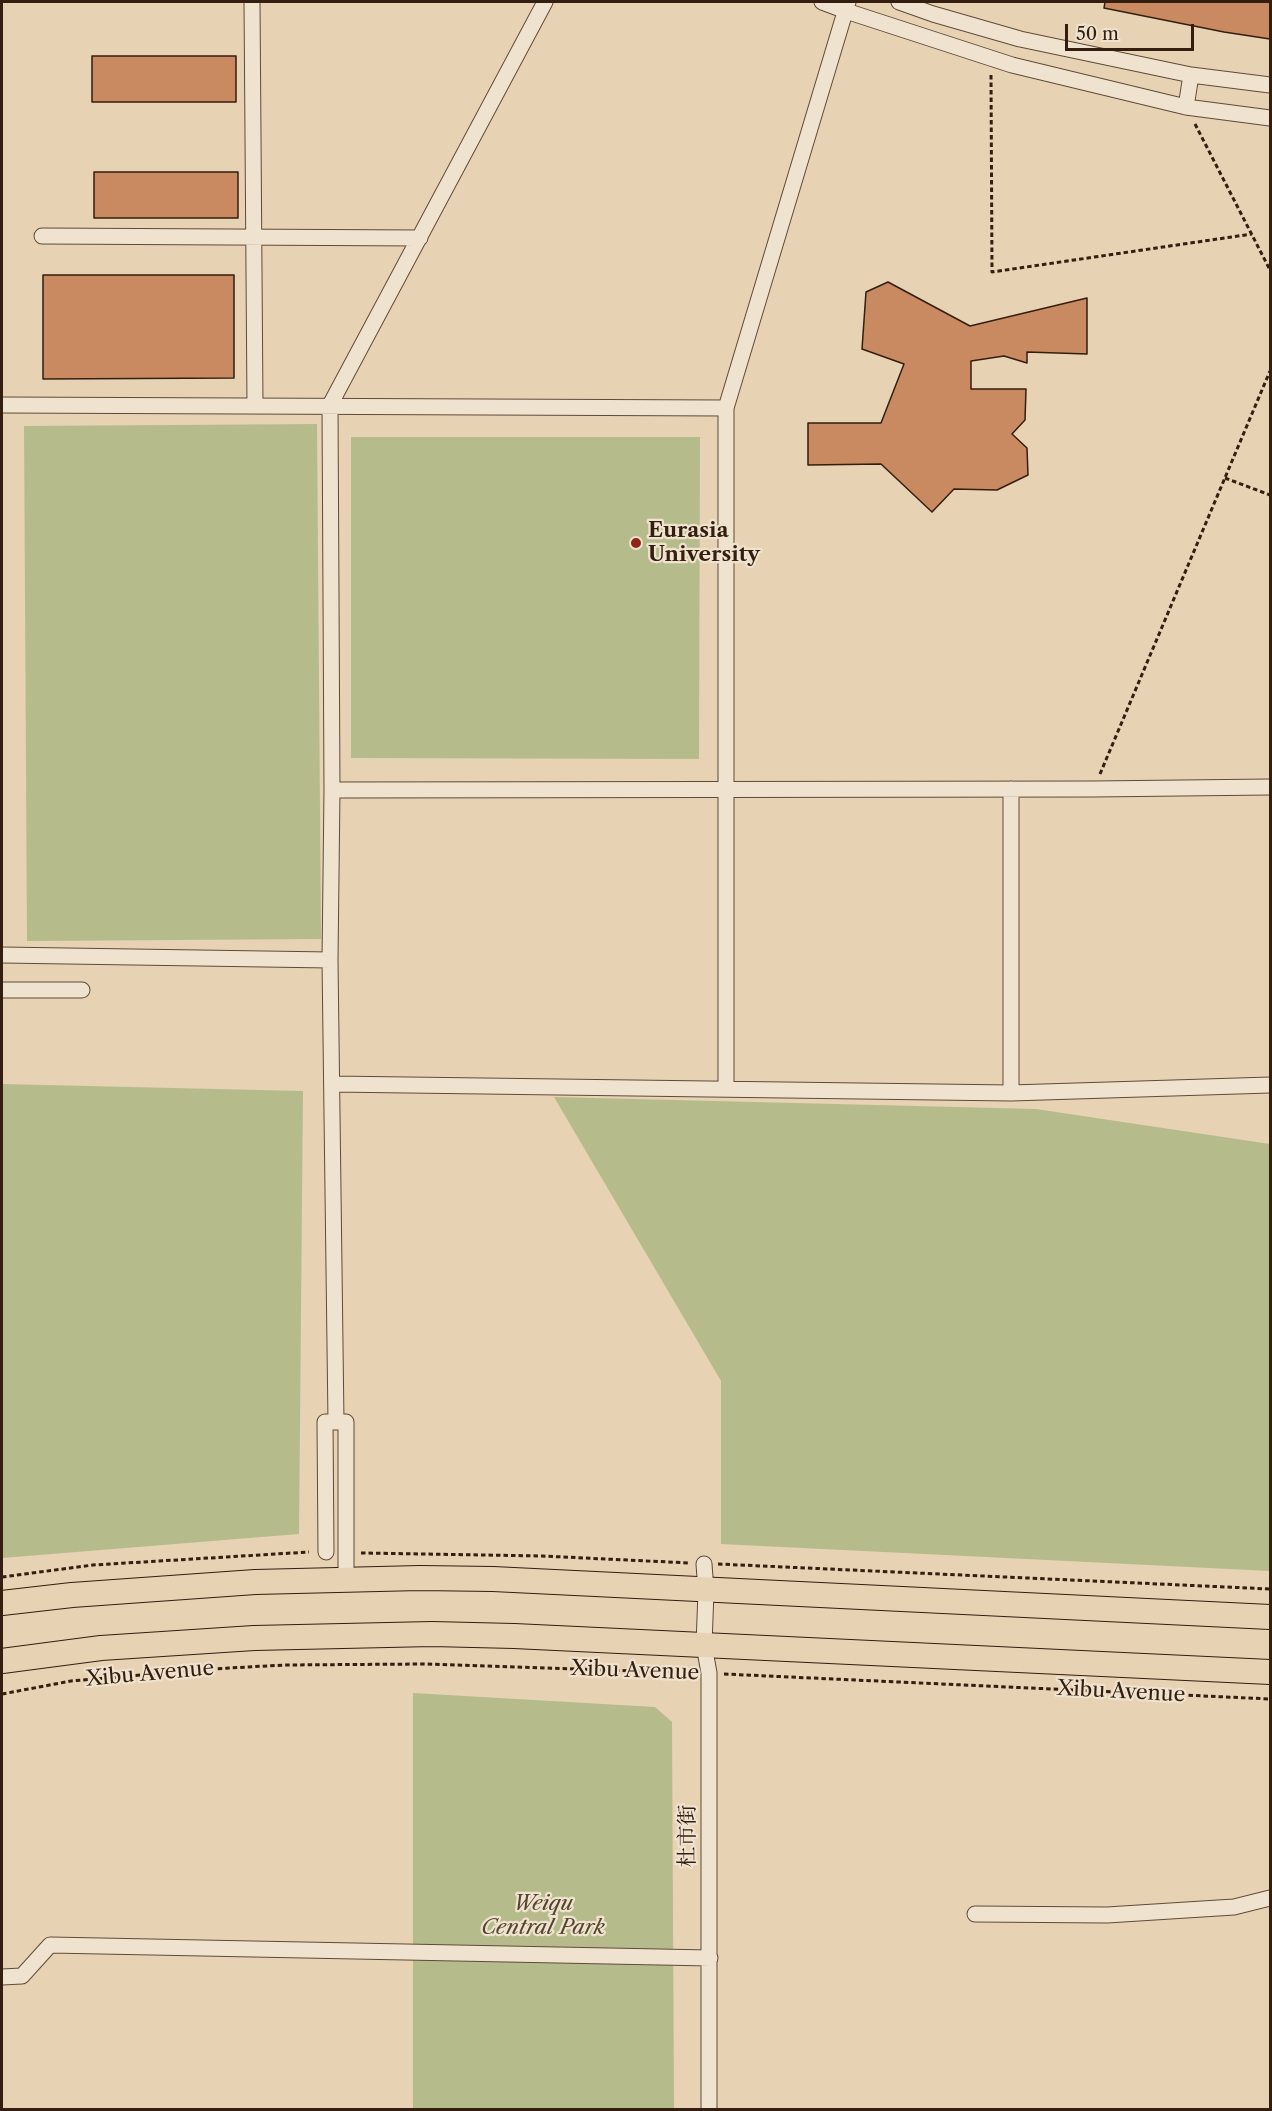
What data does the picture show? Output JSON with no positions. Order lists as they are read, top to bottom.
{
  "streets": {
    "main road": ["Xibu Avenue"],
    "street": ["杜市街"]
  },
  "crossings": [
    ["Xibu Avenue", "杜市街"]
  ],
  "parks": ["Weiqu Central Park"],
  "places": ["Eurasia University"],
  "scale_bar": "50 m"
}
